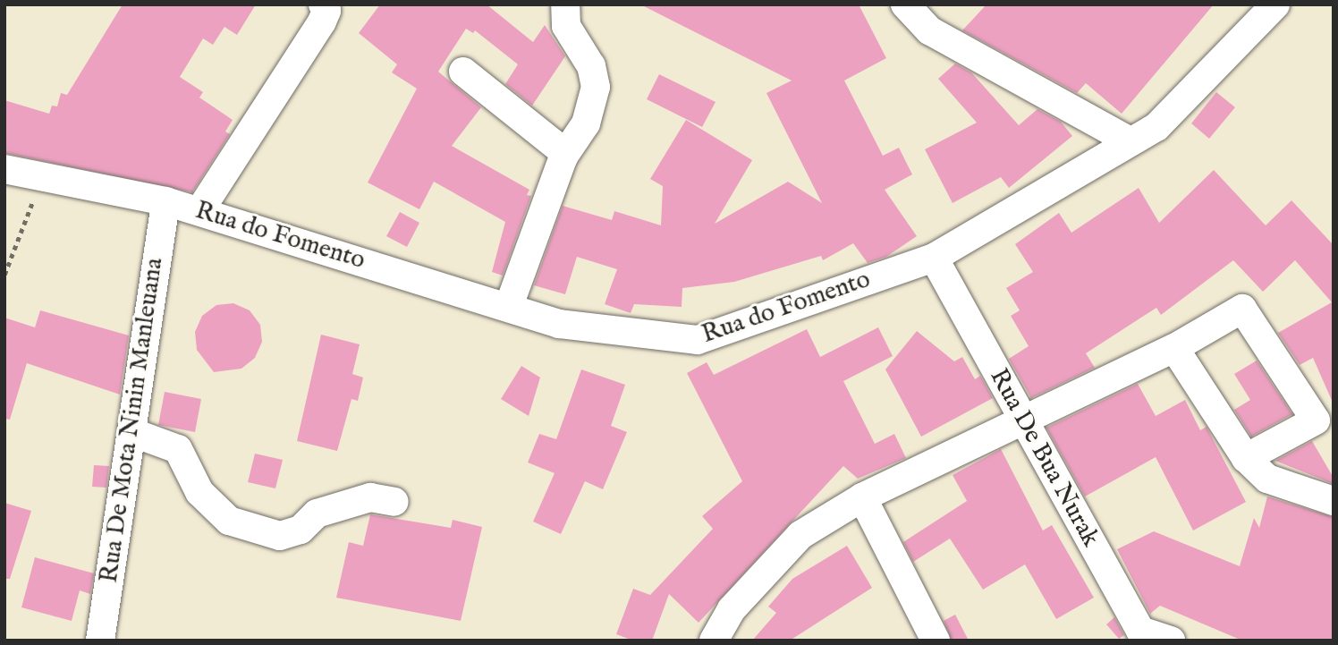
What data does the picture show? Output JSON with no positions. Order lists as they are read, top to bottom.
{
  "streets": {
    "street": ["Rua do Fomento", "Rua De Mota Ninin Manleuana", "Rua De Bua Nurak"]
  },
  "crossings": [
    ["Rua do Fomento", "Rua De Mota Ninin Manleuana"],
    ["Rua do Fomento", "Rua De Bua Nurak"]
  ]
}
